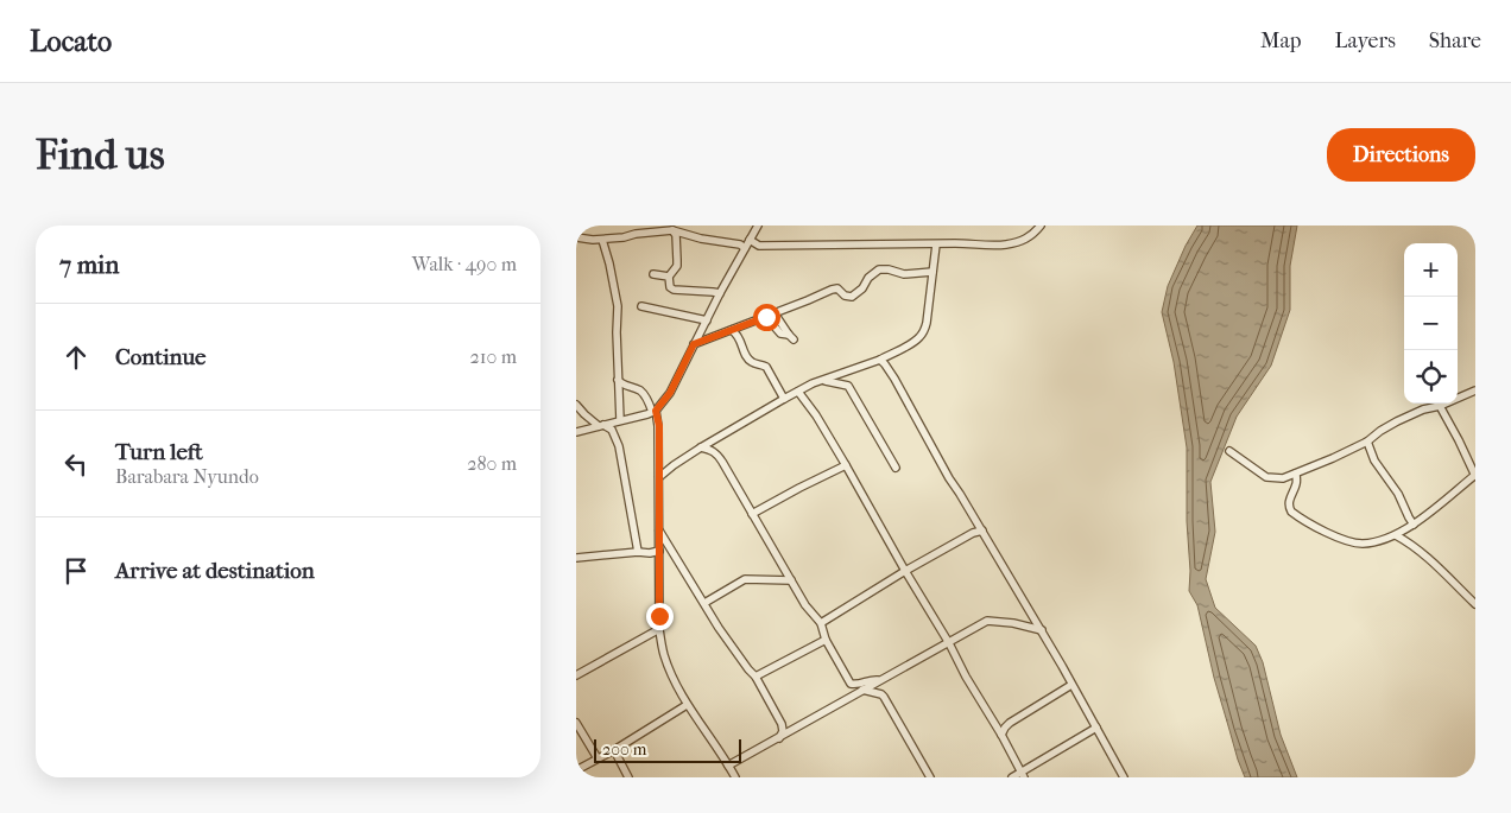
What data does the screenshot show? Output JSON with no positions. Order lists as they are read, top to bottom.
{
  "scale_bar": "200 m",
  "page": {
    "header": "Locato",
    "nav": ["Map", "Layers", "Share"],
    "buttons": "Directions",
    "title": "Find us",
    "heading": ["7 min", "Walk · 490 m"],
    "map_buttons": ["+", "−"],
    "list": [
      ["Continue", "210 m"],
      ["Turn left", "Barabara Nyundo", "280 m"],
      "Arrive at destination"
    ],
    "scale": "200 m"
  }
}
